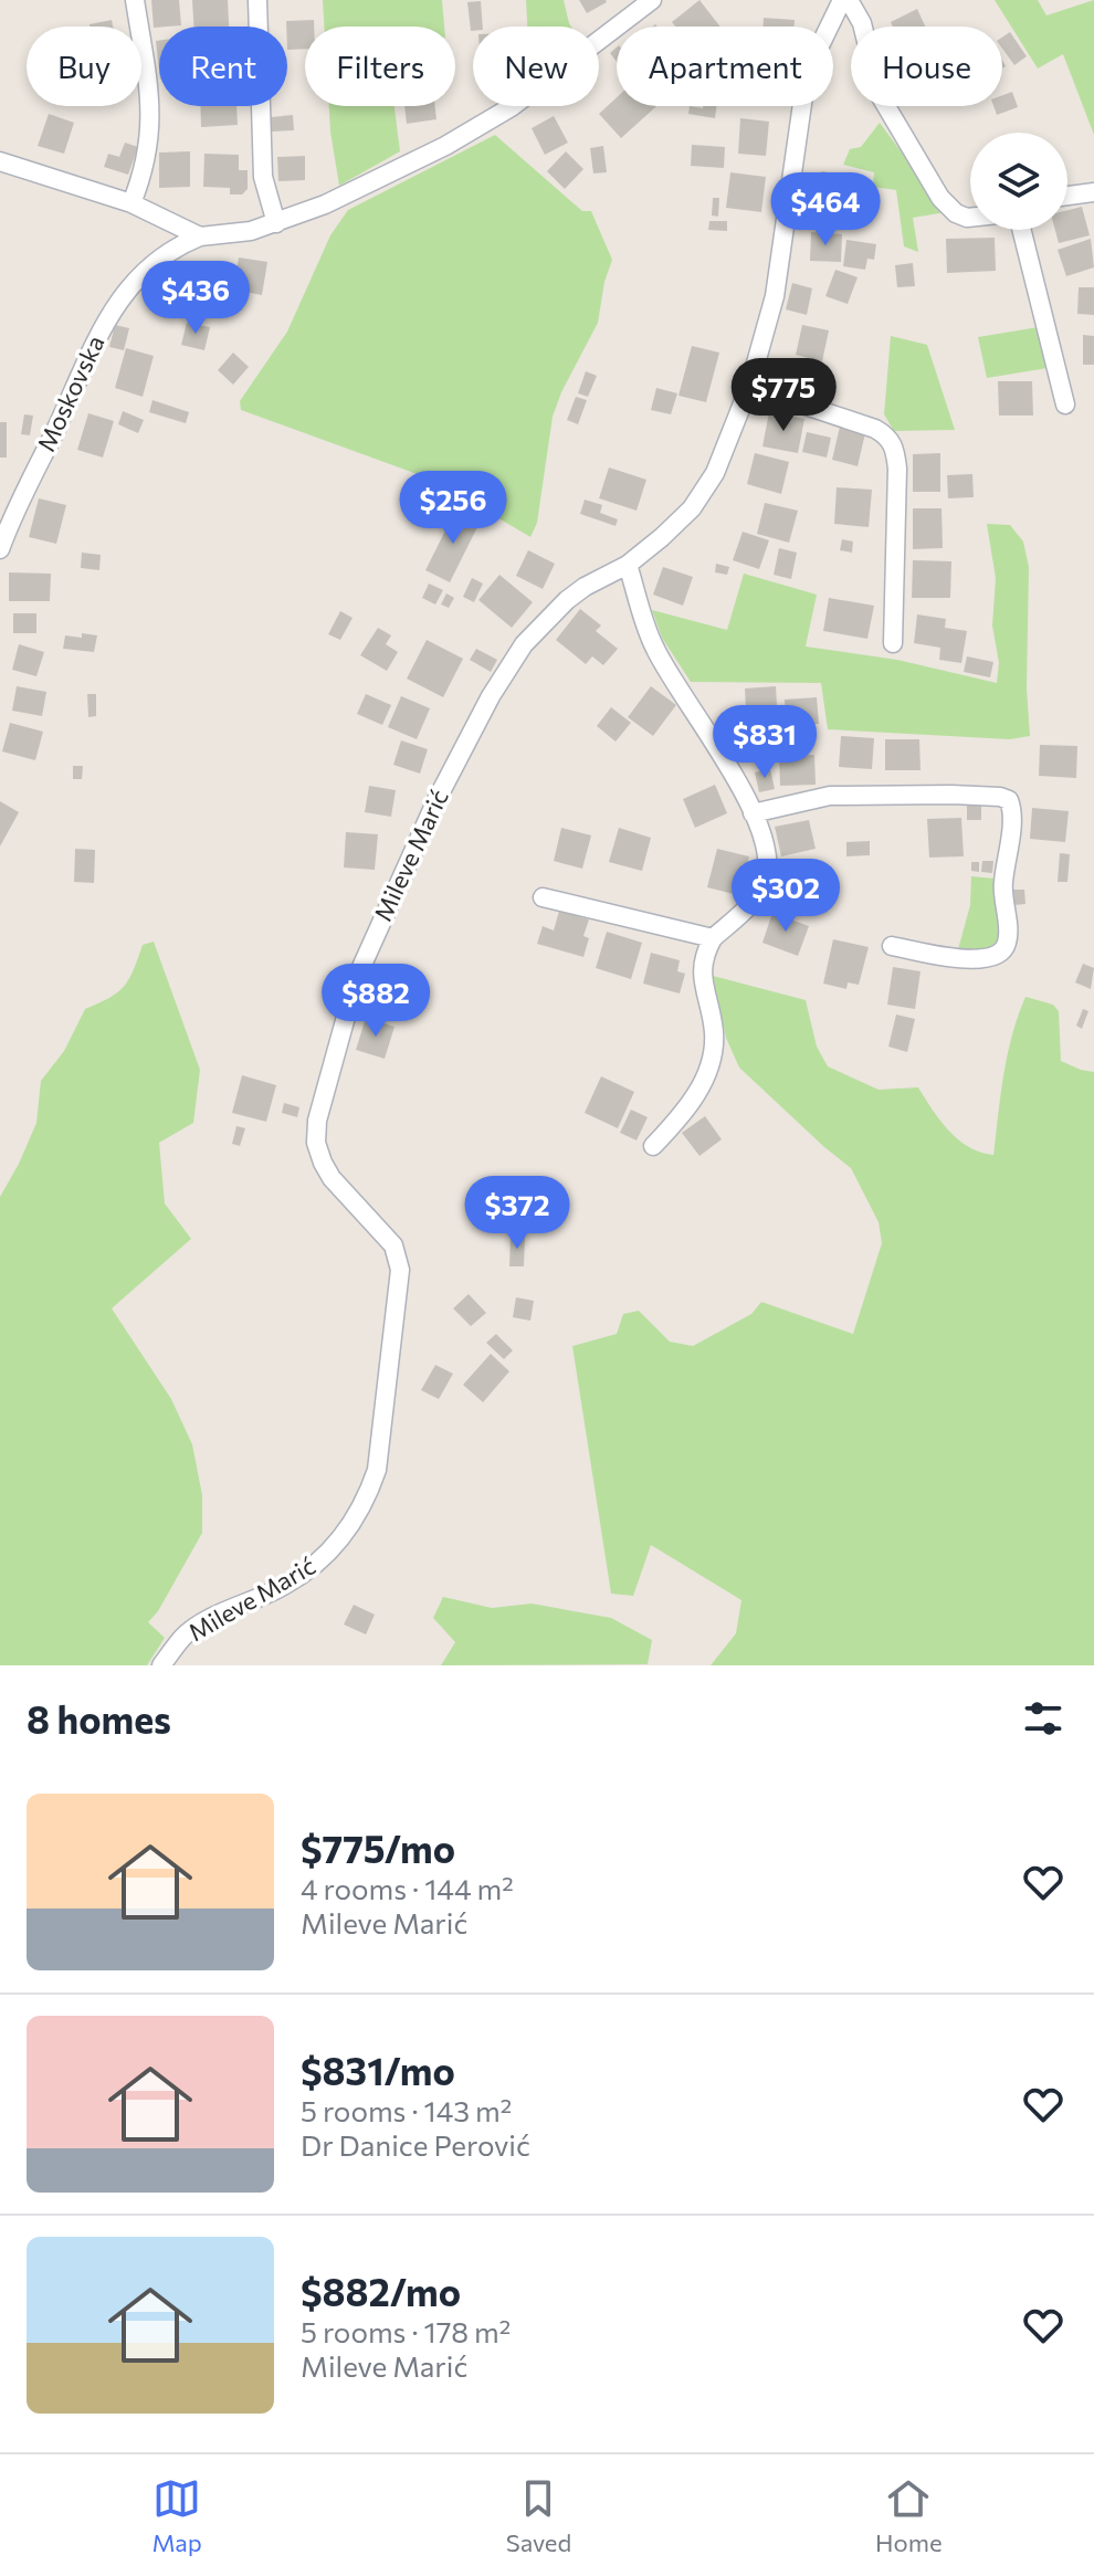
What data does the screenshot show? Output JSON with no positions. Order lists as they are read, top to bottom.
{
  "streets": {
    "street": ["Moskovska", "Mileve Marić"]
  },
  "page": {
    "chip": [
      "Buy",
      "Rent",
      "Filters",
      "New",
      "Apartment",
      "House"
    ],
    "price": [
      "$464",
      "$436",
      "$775",
      "$256",
      "$831",
      "$302",
      "$882",
      "$372"
    ],
    "heading": "8 homes",
    "list": [
      {
        "name": "$775/mo",
        "note": "4 rooms · 144 m² · Mileve Marić"
      },
      {
        "name": "$831/mo",
        "note": "5 rooms · 143 m² · Dr Danice Perović"
      },
      {
        "name": "$882/mo",
        "note": "5 rooms · 178 m² · Mileve Marić"
      }
    ],
    "tabs": ["Map", "Saved", "Home"]
  }
}
